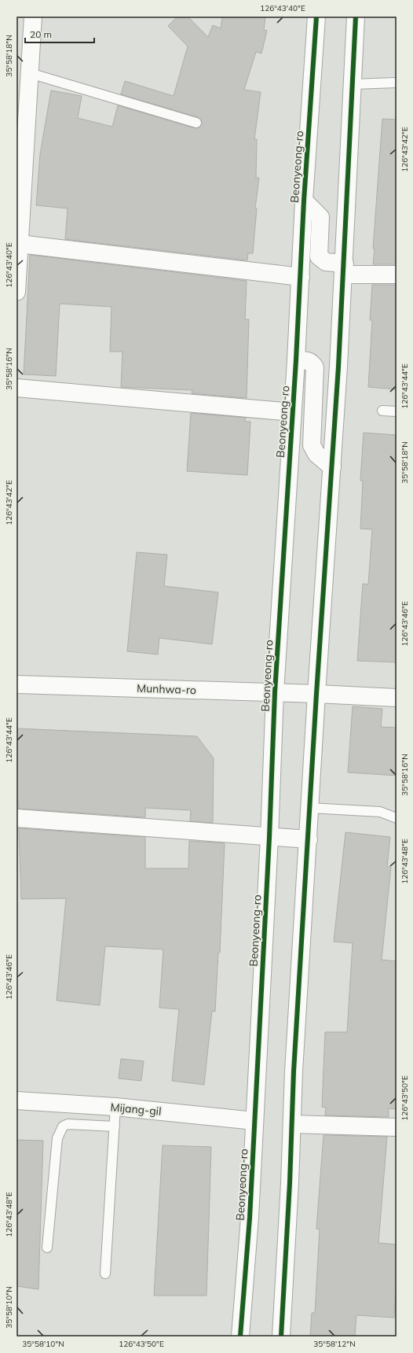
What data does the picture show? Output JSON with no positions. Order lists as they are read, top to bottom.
{
  "streets": {
    "main road": ["Beonyeong-ro", "Munhwa-ro", "Mijang-gil"]
  },
  "crossings": [
    ["Beonyeong-ro", "Munhwa-ro"],
    ["Beonyeong-ro", "Mijang-gil"]
  ],
  "scale_bar": "20 m",
  "coordinates": [
    "126°43'40\"E",
    "35°58'18\"N",
    "126°43'42\"E",
    "35°58'16\"N",
    "126°43'44\"E",
    "126°43'46\"E",
    "126°43'48\"E",
    "126°43'50\"E",
    "35°58'10\"N",
    "35°58'12\"N"
  ]
}
